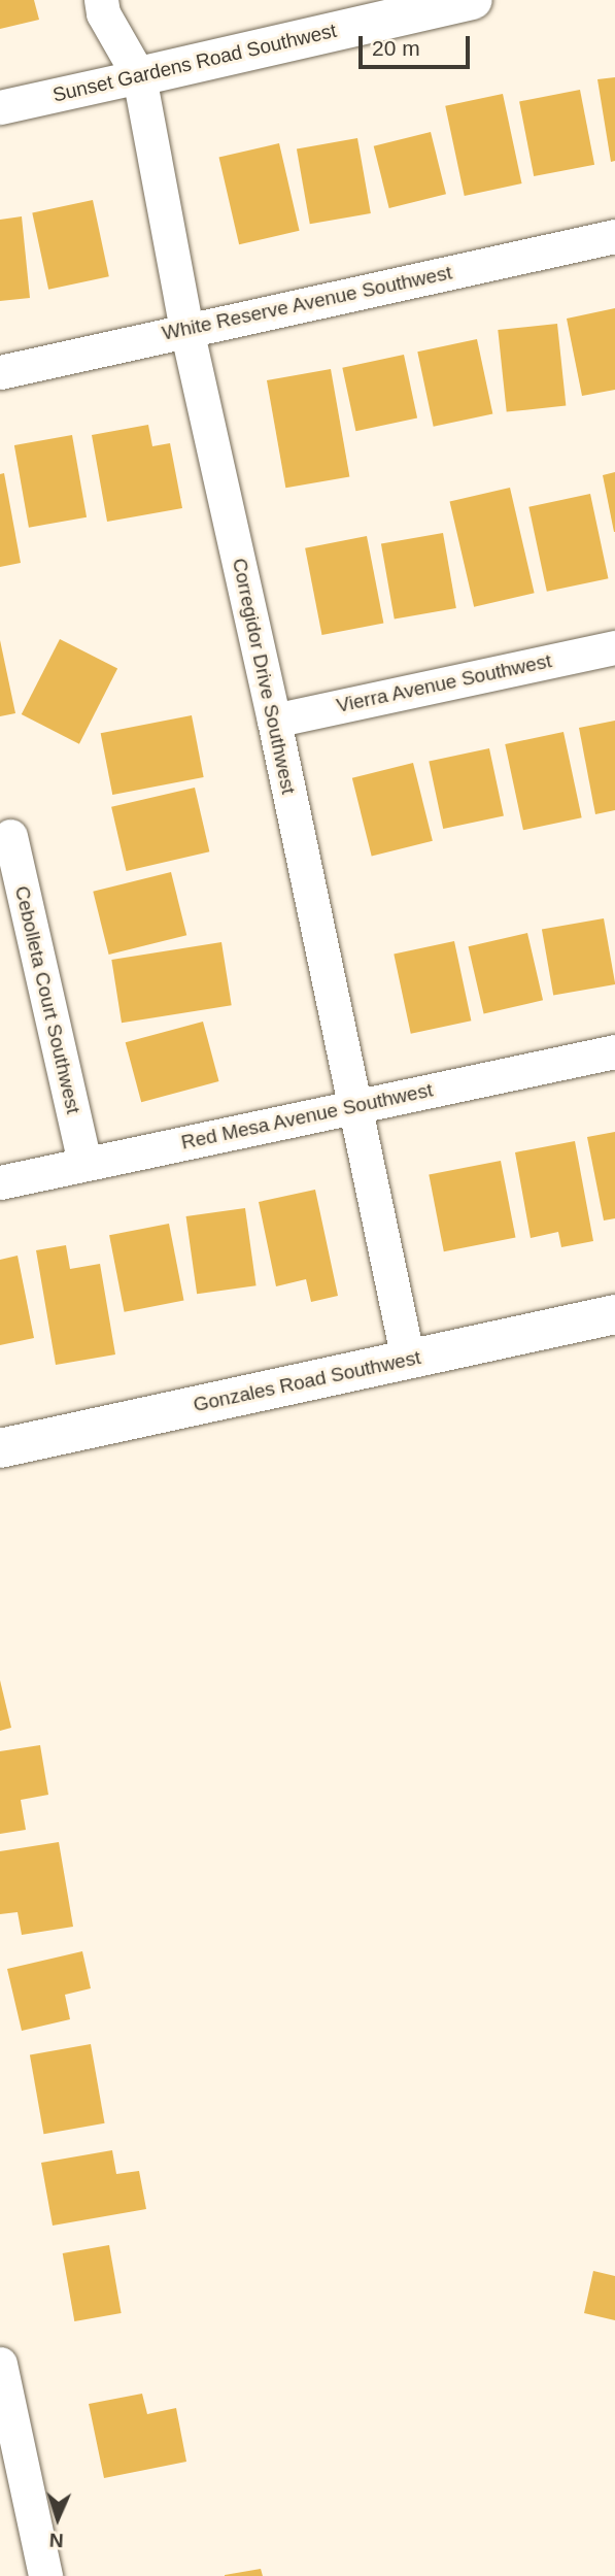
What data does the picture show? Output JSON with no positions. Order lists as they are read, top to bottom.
{
  "streets": {
    "street": [
      "Sunset Gardens Road Southwest",
      "White Reserve Avenue Southwest",
      "Corregidor Drive Southwest",
      "Vierra Avenue Southwest",
      "Cebolleta Court Southwest",
      "Red Mesa Avenue Southwest",
      "Gonzales Road Southwest"
    ]
  },
  "crossings": [
    ["Sunset Gardens Road Southwest", "Corregidor Drive Southwest"],
    ["White Reserve Avenue Southwest", "Corregidor Drive Southwest"],
    ["Corregidor Drive Southwest", "Vierra Avenue Southwest"],
    ["Corregidor Drive Southwest", "Red Mesa Avenue Southwest"],
    ["Corregidor Drive Southwest", "Gonzales Road Southwest"],
    ["Cebolleta Court Southwest", "Red Mesa Avenue Southwest"]
  ],
  "scale_bar": "20 m",
  "north": "bottom"
}
